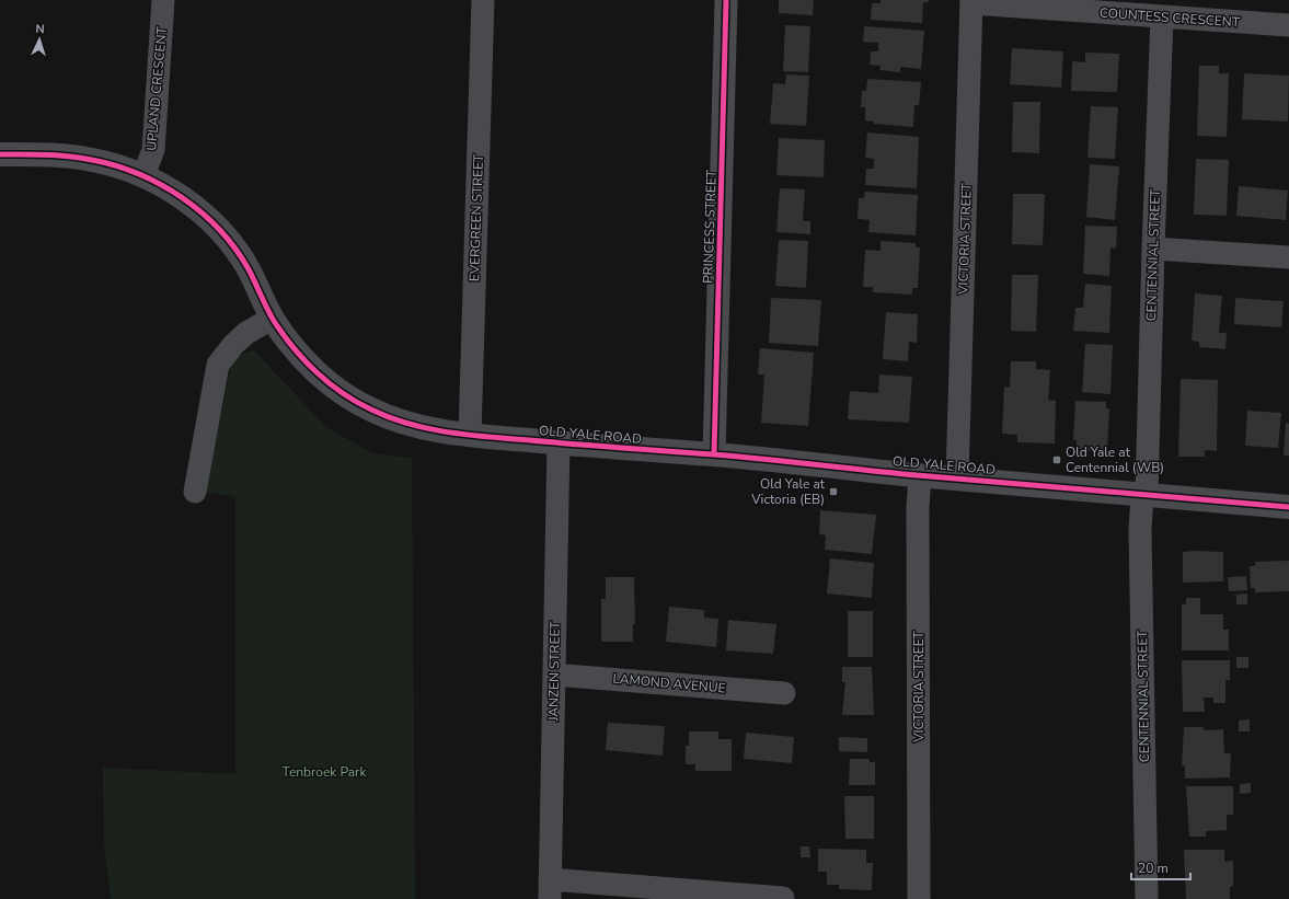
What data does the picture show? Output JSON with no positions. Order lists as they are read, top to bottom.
{
  "streets": {
    "street": [
      "COUNTESS CRESCENT",
      "UPLAND CRESCENT",
      "EVERGREEN STREET",
      "PRINCESS STREET",
      "VICTORIA STREET",
      "CENTENNIAL STREET",
      "OLD YALE ROAD",
      "JANZEN STREET",
      "LAMOND AVENUE"
    ]
  },
  "crossings": [
    ["COUNTESS CRESCENT", "VICTORIA STREET"],
    ["COUNTESS CRESCENT", "CENTENNIAL STREET"],
    ["UPLAND CRESCENT", "OLD YALE ROAD"],
    ["EVERGREEN STREET", "OLD YALE ROAD"],
    ["PRINCESS STREET", "OLD YALE ROAD"],
    ["VICTORIA STREET", "OLD YALE ROAD"],
    ["CENTENNIAL STREET", "OLD YALE ROAD"],
    ["OLD YALE ROAD", "JANZEN STREET"],
    ["JANZEN STREET", "LAMOND AVENUE"]
  ],
  "parks": ["Tenbroek Park"],
  "places": {
    "transit": ["Old Yale at Centennial (WB)", "Old Yale at Victoria (EB)"]
  },
  "scale_bar": "20 m",
  "north": "top"
}
